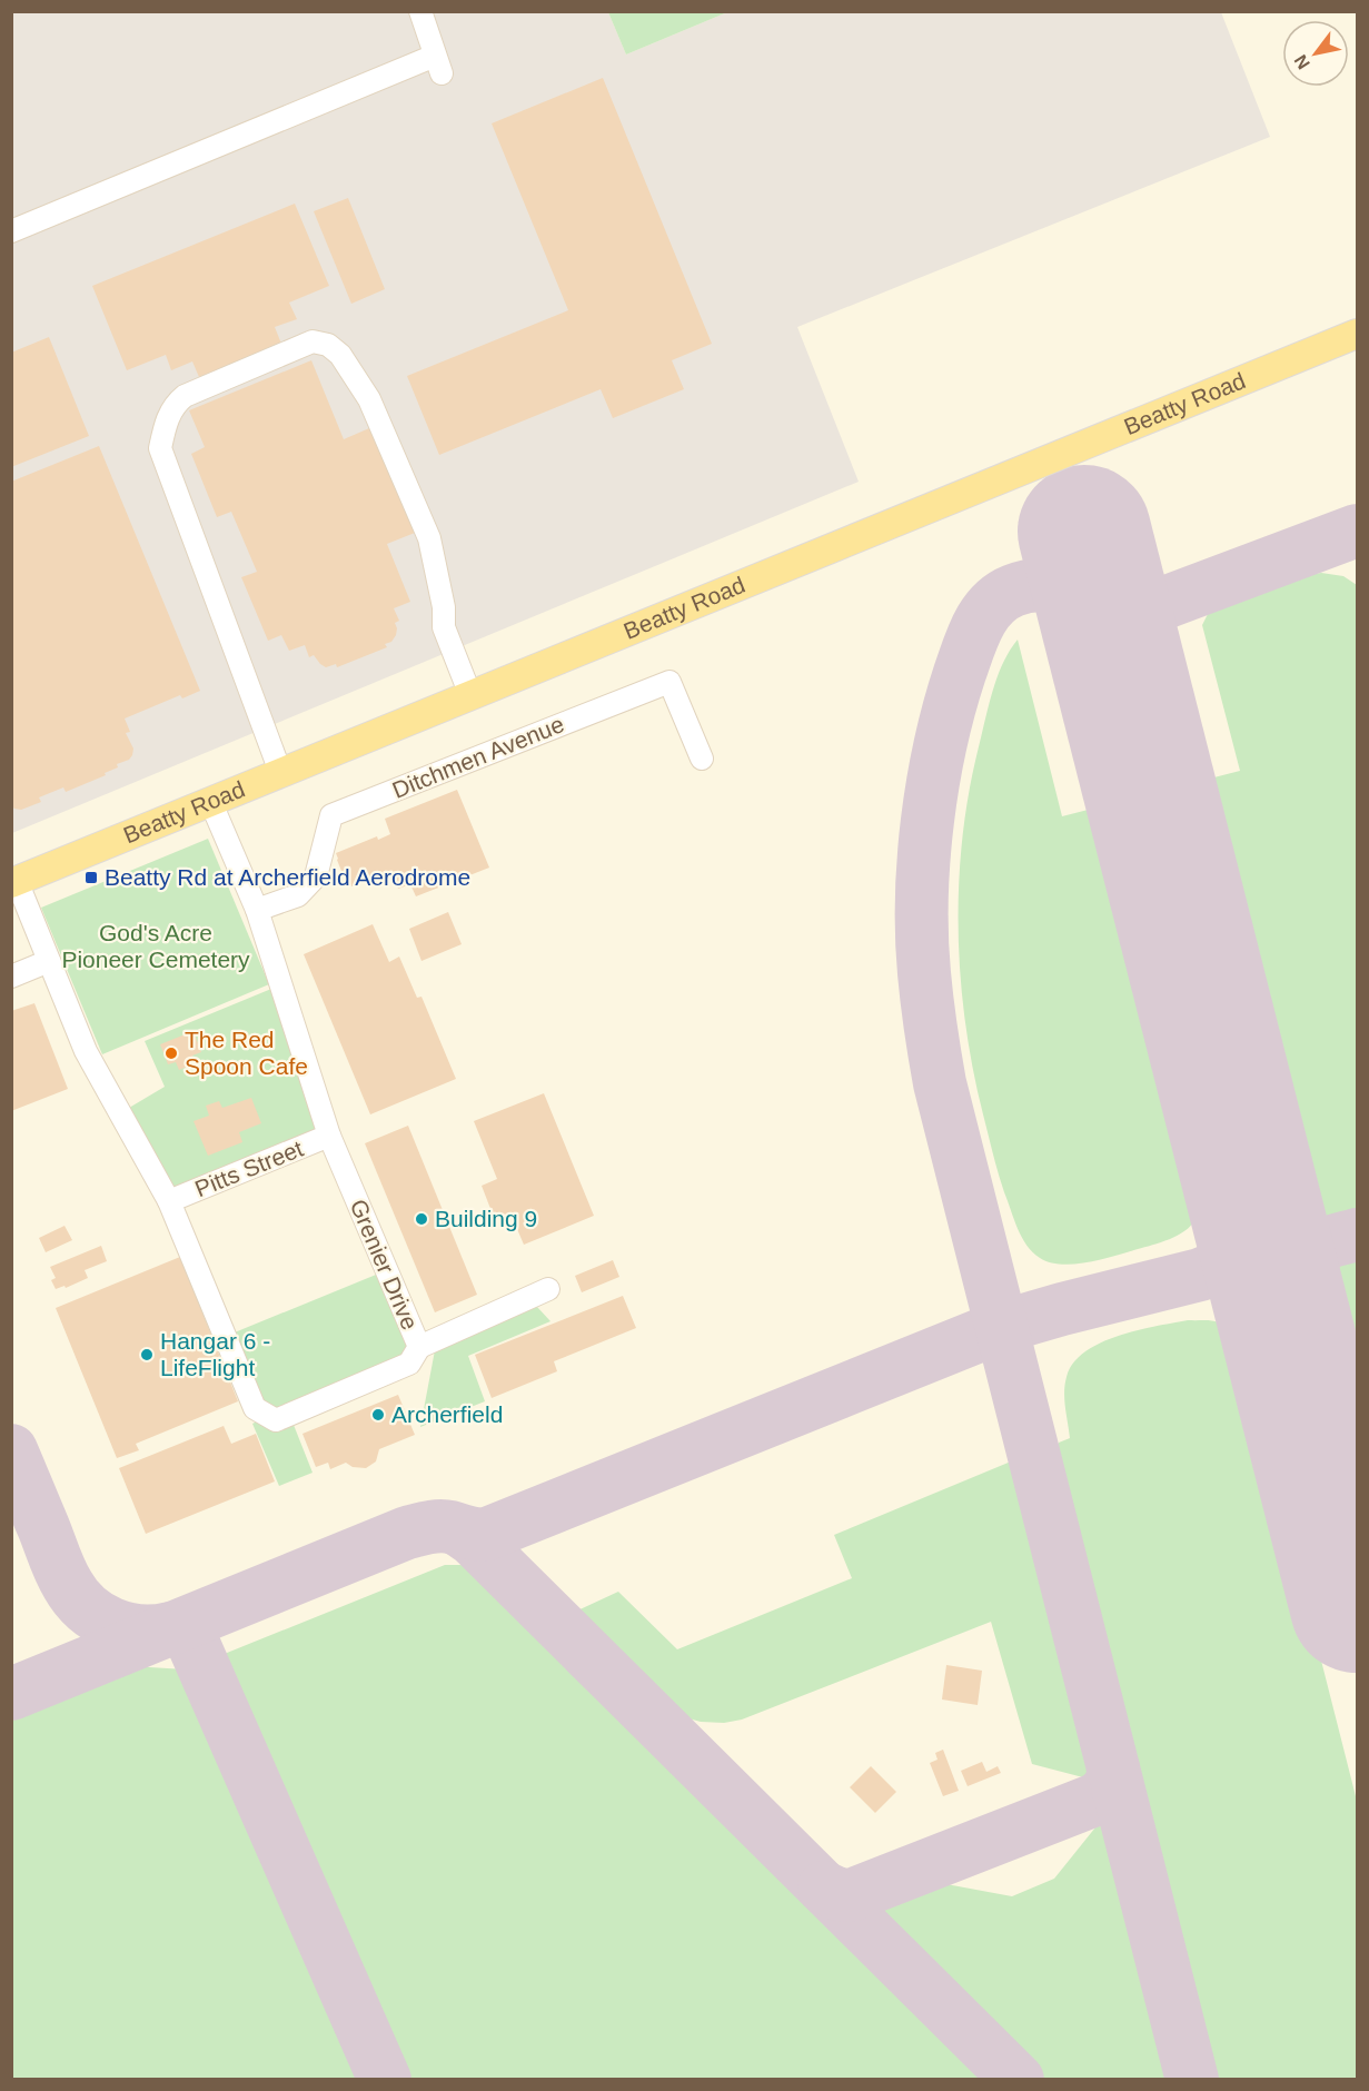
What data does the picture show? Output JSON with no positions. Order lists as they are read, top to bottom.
{
  "streets": {
    "main road": ["Beatty Road"],
    "lane": ["Ditchmen Avenue", "Pitts Street", "Grenier Drive"]
  },
  "crossings": [
    ["Beatty Road", "Grenier Drive"],
    ["Ditchmen Avenue", "Grenier Drive"],
    ["Pitts Street", "Grenier Drive"]
  ],
  "parks": ["God's Acre Pioneer Cemetery"],
  "places": {
    "transit": ["Beatty Rd at Archerfield Aerodrome"],
    "other": [
      "The Red Spoon Cafe",
      "Building 9",
      "Hangar 6 - LifeFlight",
      "Archerfield"
    ]
  },
  "north": "bottom left"
}
